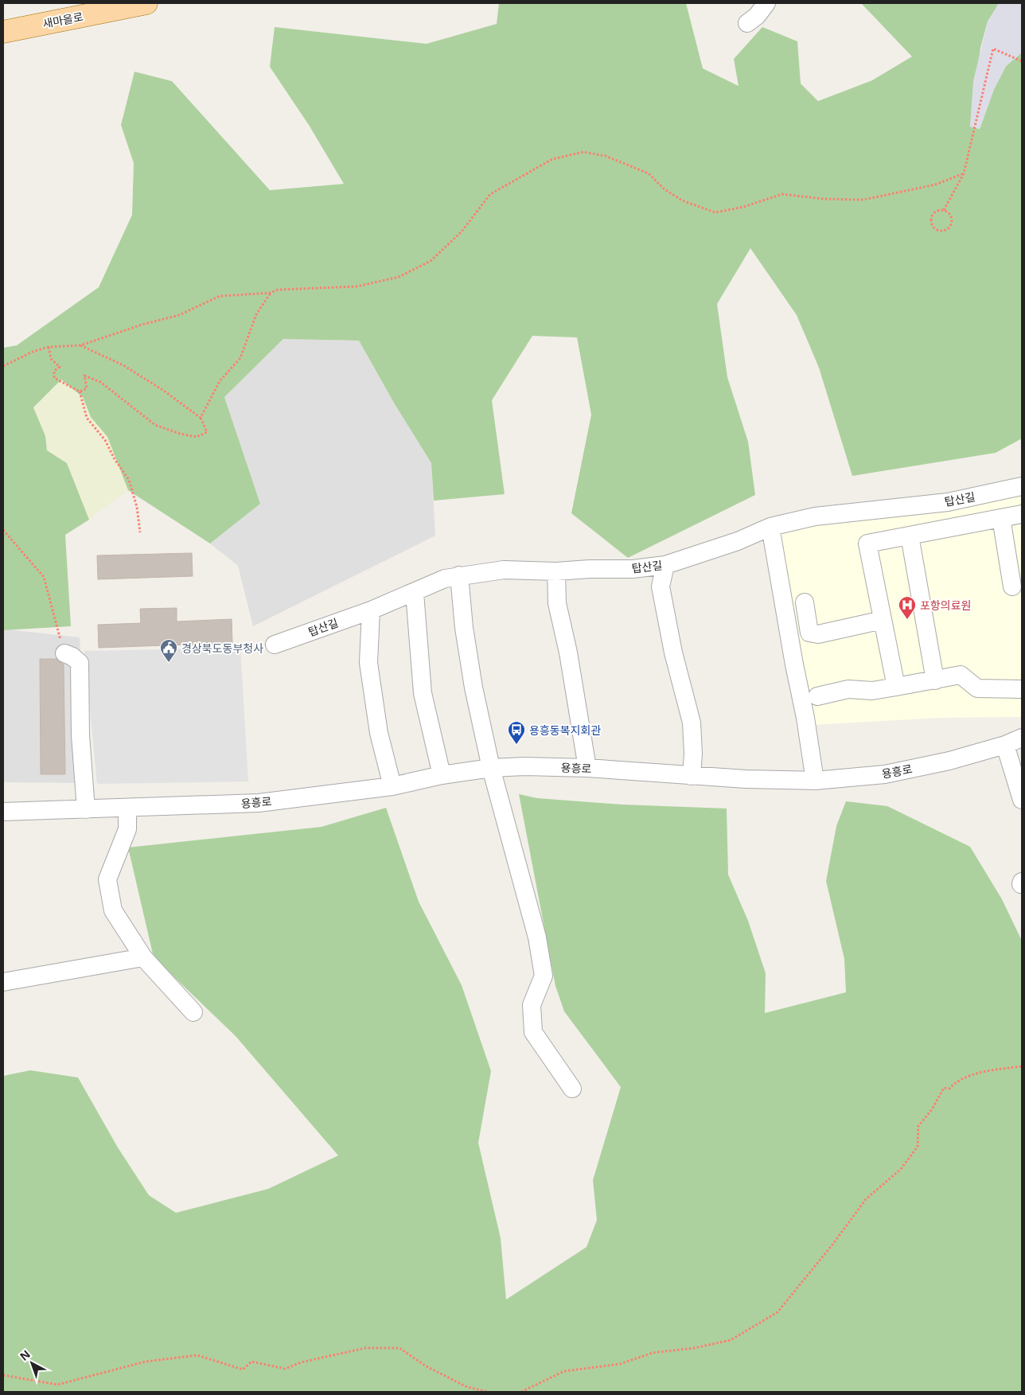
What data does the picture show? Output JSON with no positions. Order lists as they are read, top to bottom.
{
  "streets": {
    "main road": ["새마을로"],
    "street": ["탑산길", "용흥로"]
  },
  "places": {
    "hospital": ["포항의료원"],
    "public building": ["경상북도동부청사"],
    "bus stop": ["용흥동복지회관"]
  },
  "north": "top left"
}
